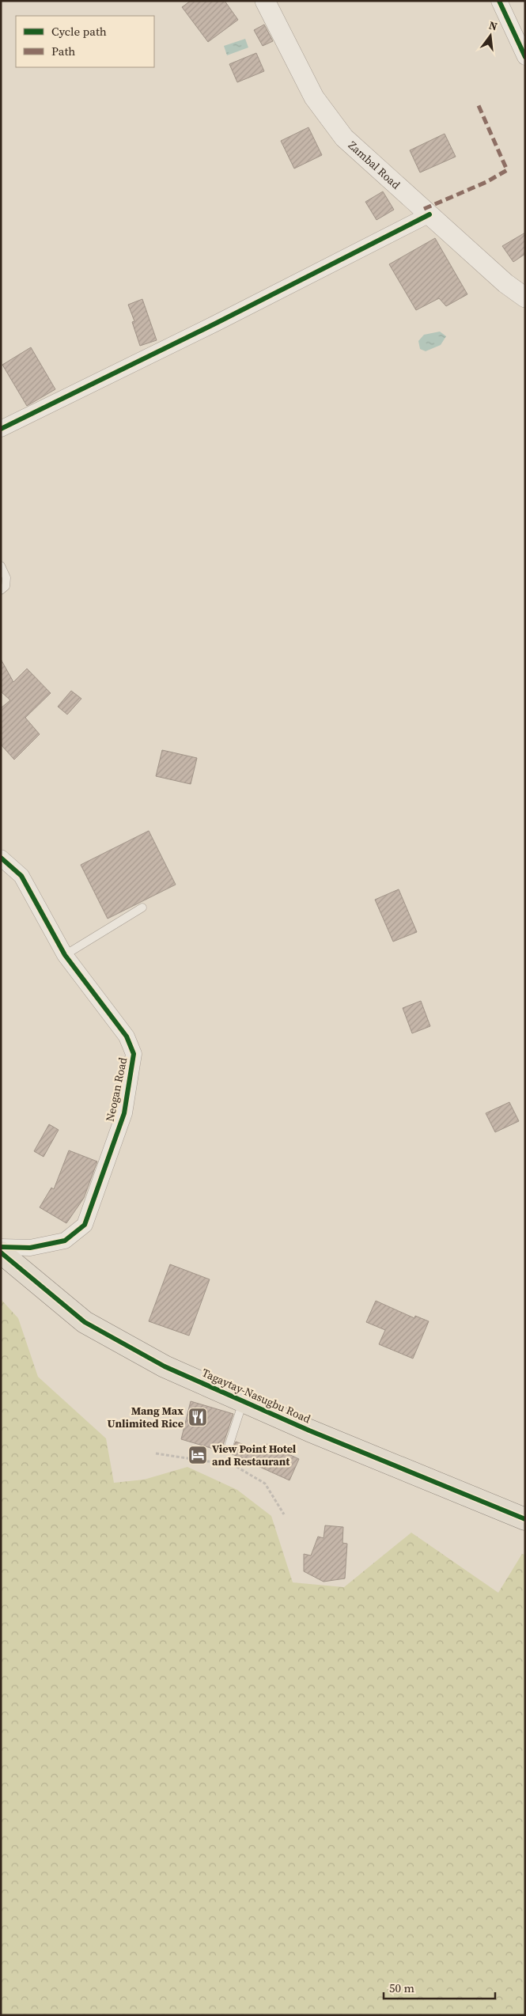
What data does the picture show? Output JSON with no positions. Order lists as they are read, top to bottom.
{
  "streets": {
    "main road": ["Tagaytay-Nasugbu Road"],
    "street": ["Zambal Road", "Neogan Road"]
  },
  "places": {
    "restaurant": ["Mang Max Unlimited Rice"],
    "hotel": ["View Point Hotel and Restaurant"]
  },
  "legend": ["Cycle path", "Path"],
  "scale_bar": "50 m",
  "north": "top"
}
